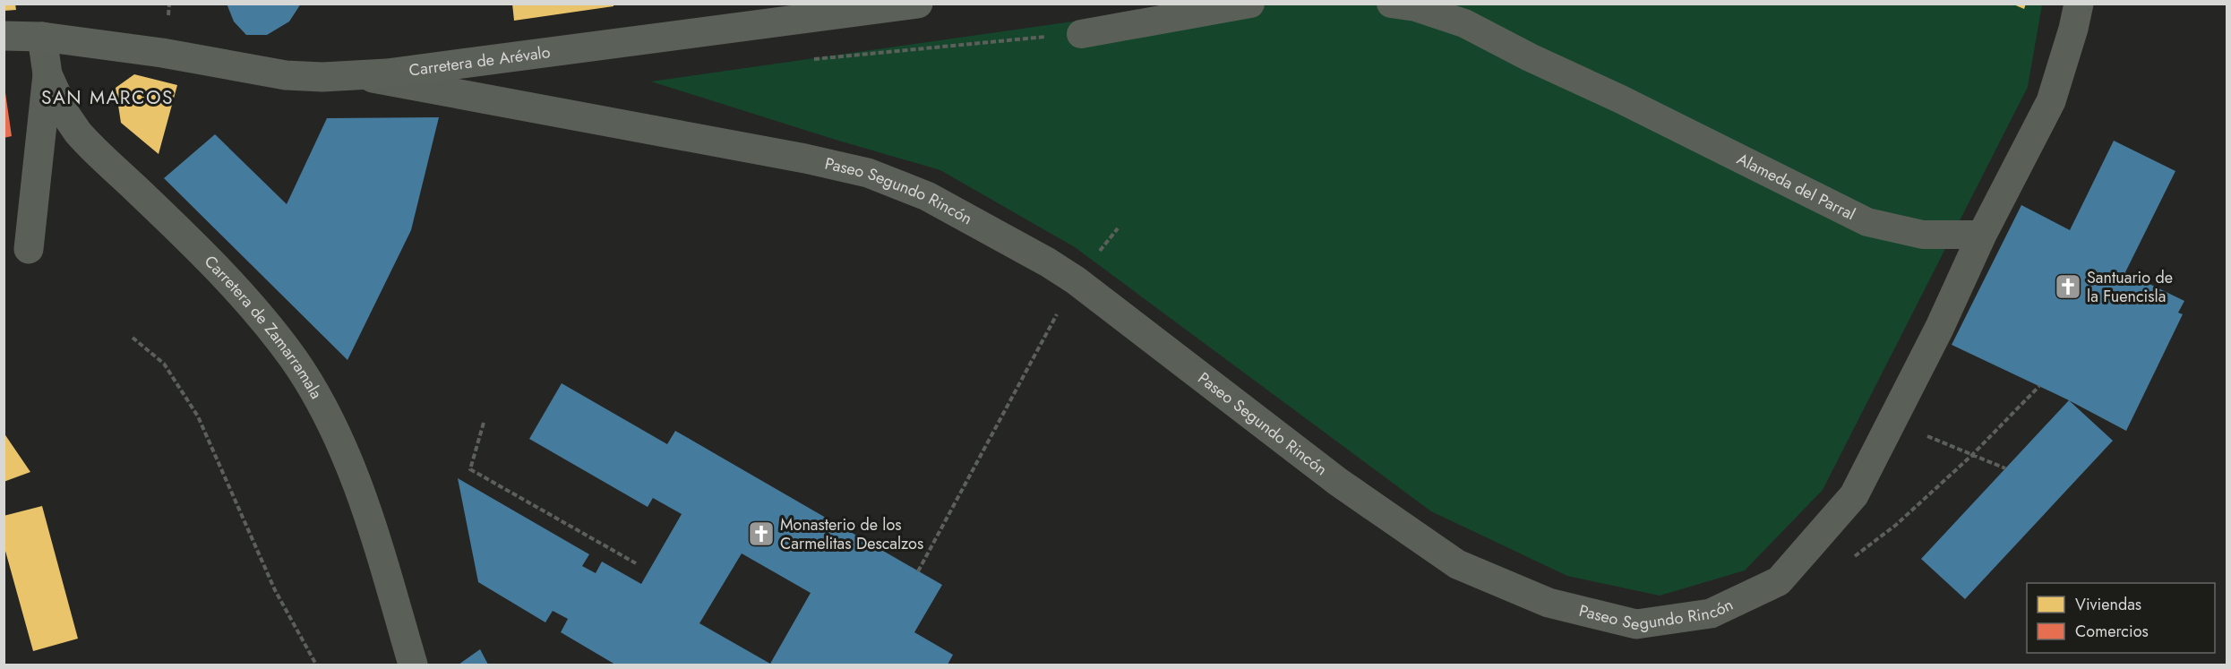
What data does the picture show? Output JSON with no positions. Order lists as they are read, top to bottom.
{
  "streets": {
    "main road": ["Carretera de Arévalo"],
    "street": ["Alameda del Parral", "Paseo Segundo Rincón", "Carretera de Zamarramala"]
  },
  "crossings": [
    ["Carretera de Arévalo", "Paseo Segundo Rincón"],
    ["Carretera de Arévalo", "Carretera de Zamarramala"],
    ["Alameda del Parral", "Paseo Segundo Rincón"]
  ],
  "districts": ["SAN MARCOS"],
  "places": {
    "church": ["Santuario de la Fuencisla", "Monasterio de los Carmelitas Descalzos"]
  },
  "legend": ["Viviendas", "Comercios"]
}
